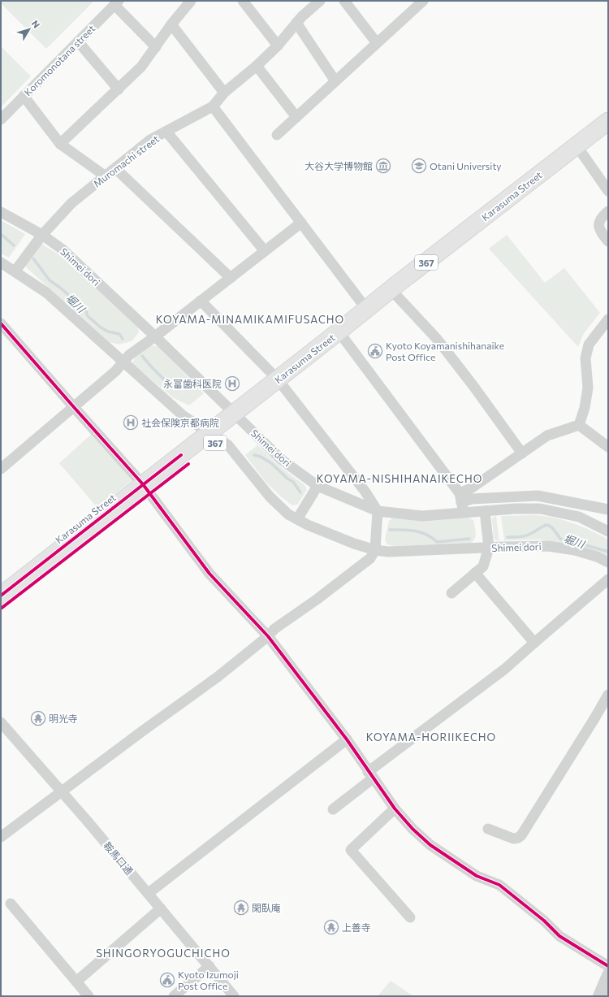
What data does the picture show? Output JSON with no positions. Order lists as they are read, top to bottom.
{
  "streets": {
    "highway": ["Karasuma Street", "367"],
    "street": [
      "Koromonotana street",
      "Muromachi street",
      "Shimei dori",
      "鞍馬口通"
    ]
  },
  "crossings": [
    ["Muromachi street", "Shimei dori"],
    ["Karasuma Street", "Shimei dori"]
  ],
  "districts": [
    "KOYAMA-MINAMIKAMIFUSACHO",
    "KOYAMA-NISHIHANAIKECHO",
    "KOYAMA-HORIIKECHO",
    "SHINGORYOGUCHICHO"
  ],
  "water": ["堀川"],
  "places": {
    "museum": ["大谷大学博物館"],
    "school or university": ["Otani University"],
    "public building": ["Kyoto Koyamanishihanaike Post Office", "Kyoto Izumoji Post Office"],
    "hospital": ["永富歯科医院", "社会保険京都病院"],
    "temple": ["明光寺", "閑臥庵", "上善寺"]
  },
  "north": "top right"
}
